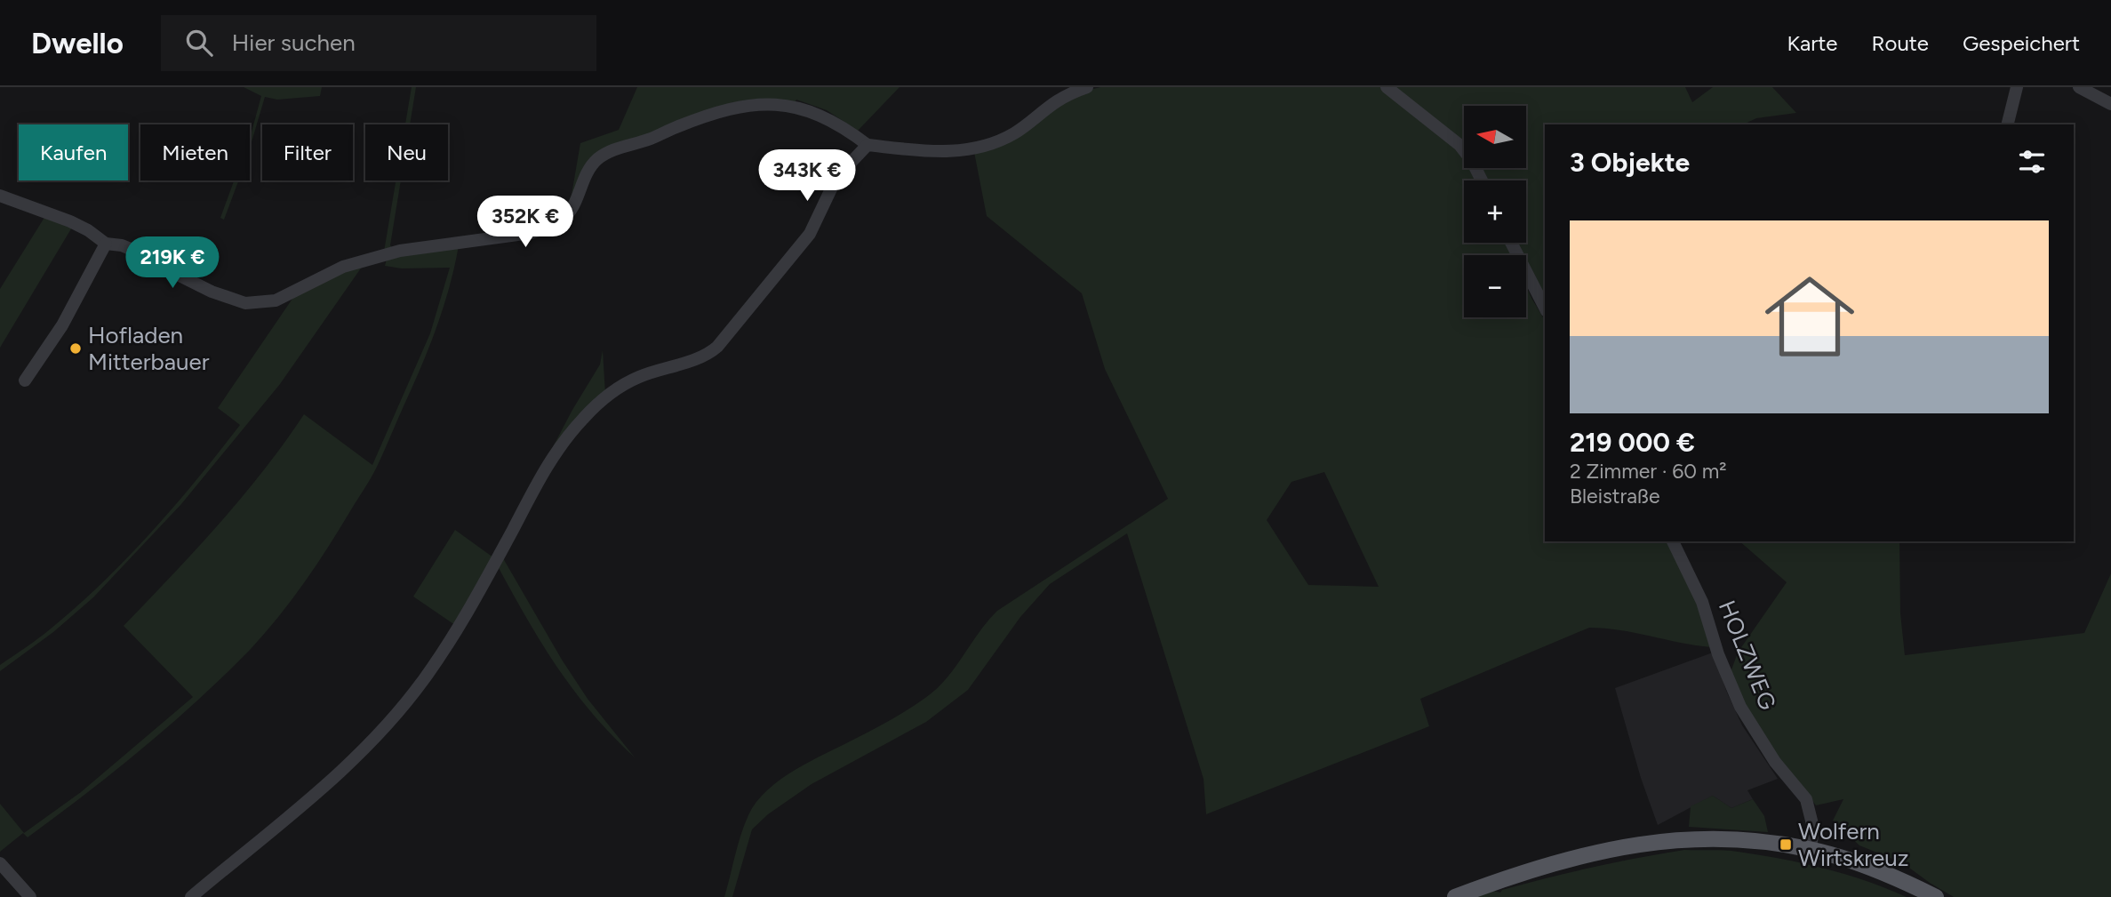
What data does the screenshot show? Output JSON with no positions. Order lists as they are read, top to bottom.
{
  "streets": {
    "street": ["HOLZWEG"]
  },
  "places": {
    "other": ["Hofladen Mitterbauer"],
    "transit": ["Wolfern Wirtskreuz"]
  },
  "north": "left",
  "page": {
    "header": "Dwello",
    "search": "Hier suchen",
    "nav": ["Karte", "Route", "Gespeichert"],
    "map_buttons": ["+", "−"],
    "chip": [
      "Kaufen",
      "Mieten",
      "Filter",
      "Neu"
    ],
    "heading": "3 Objekte",
    "price": ["343K €", "352K €", "219K €"],
    "list": [
      {
        "name": "219 000 €",
        "note": "2 Zimmer · 60 m² · Bleistraße"
      }
    ]
  }
}
